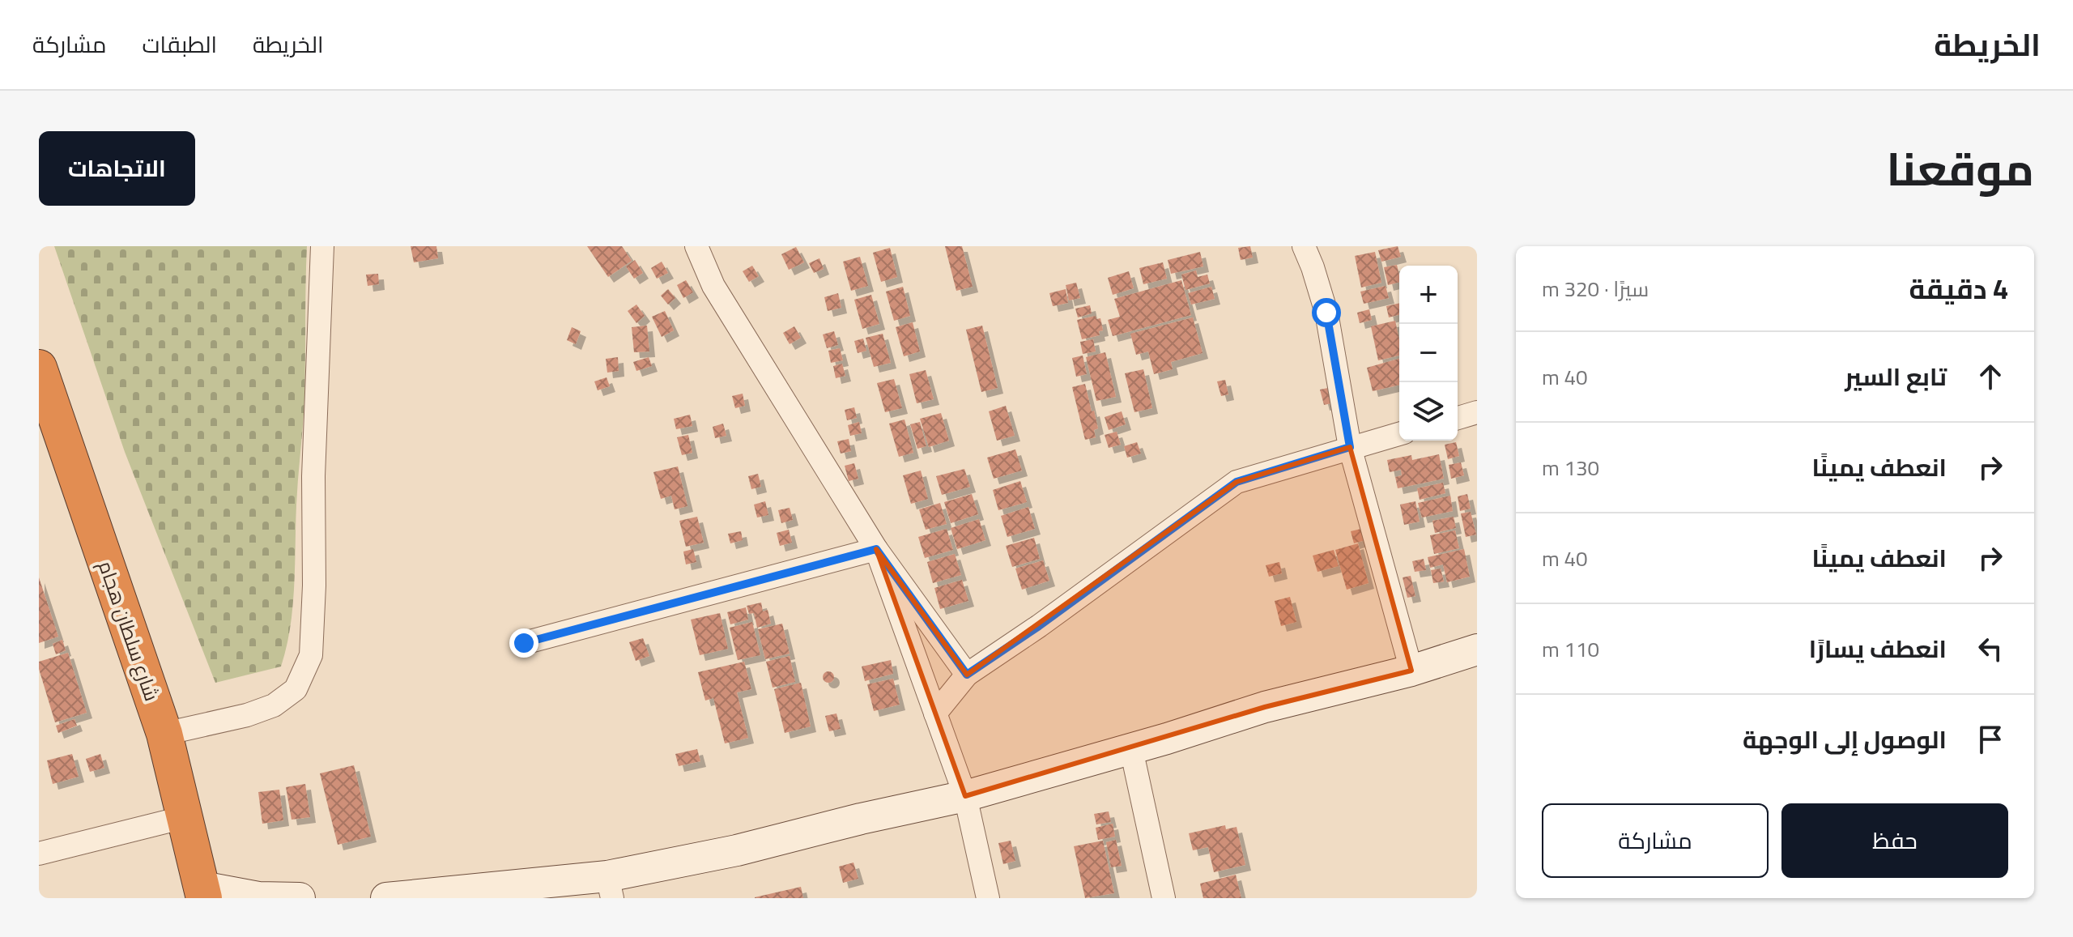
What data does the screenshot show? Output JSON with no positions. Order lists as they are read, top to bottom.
{
  "streets": {
    "highway": ["شارع سلطان هجام"]
  },
  "page": {
    "header": "الخريطة",
    "nav": ["الخريطة", "الطبقات", "مشاركة"],
    "title": "موقعنا",
    "buttons": [
      "الاتجاهات",
      ["حفظ", "مشاركة"]
    ],
    "heading": ["4 دقيقة", "سيرًا · 320 m"],
    "map_buttons": ["+", "−"],
    "list": [
      ["تابع السير", "40 m"],
      ["انعطف يمينًا", "130 m"],
      ["انعطف يمينًا", "40 m"],
      ["انعطف يسارًا", "110 m"],
      "الوصول إلى الوجهة"
    ]
  }
}
